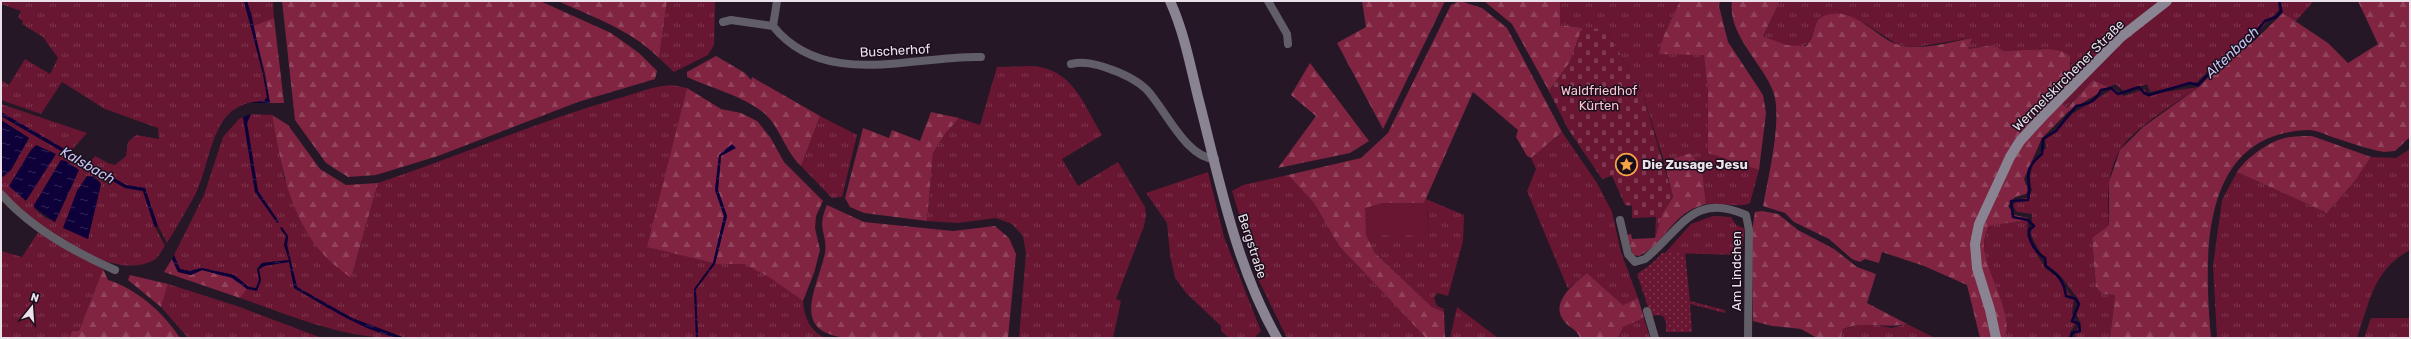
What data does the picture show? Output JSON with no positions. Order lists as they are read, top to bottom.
{
  "streets": {
    "street": [
      "Buscherhof",
      "Wermelskirchener Straße",
      "Bergstraße",
      "Am Lindchen"
    ]
  },
  "water": ["Altenbach", "Kalsbach"],
  "parks": ["Waldfriedhof Kürten"],
  "places": {
    "place": ["Die Zusage Jesu"]
  },
  "north": "top"
}
